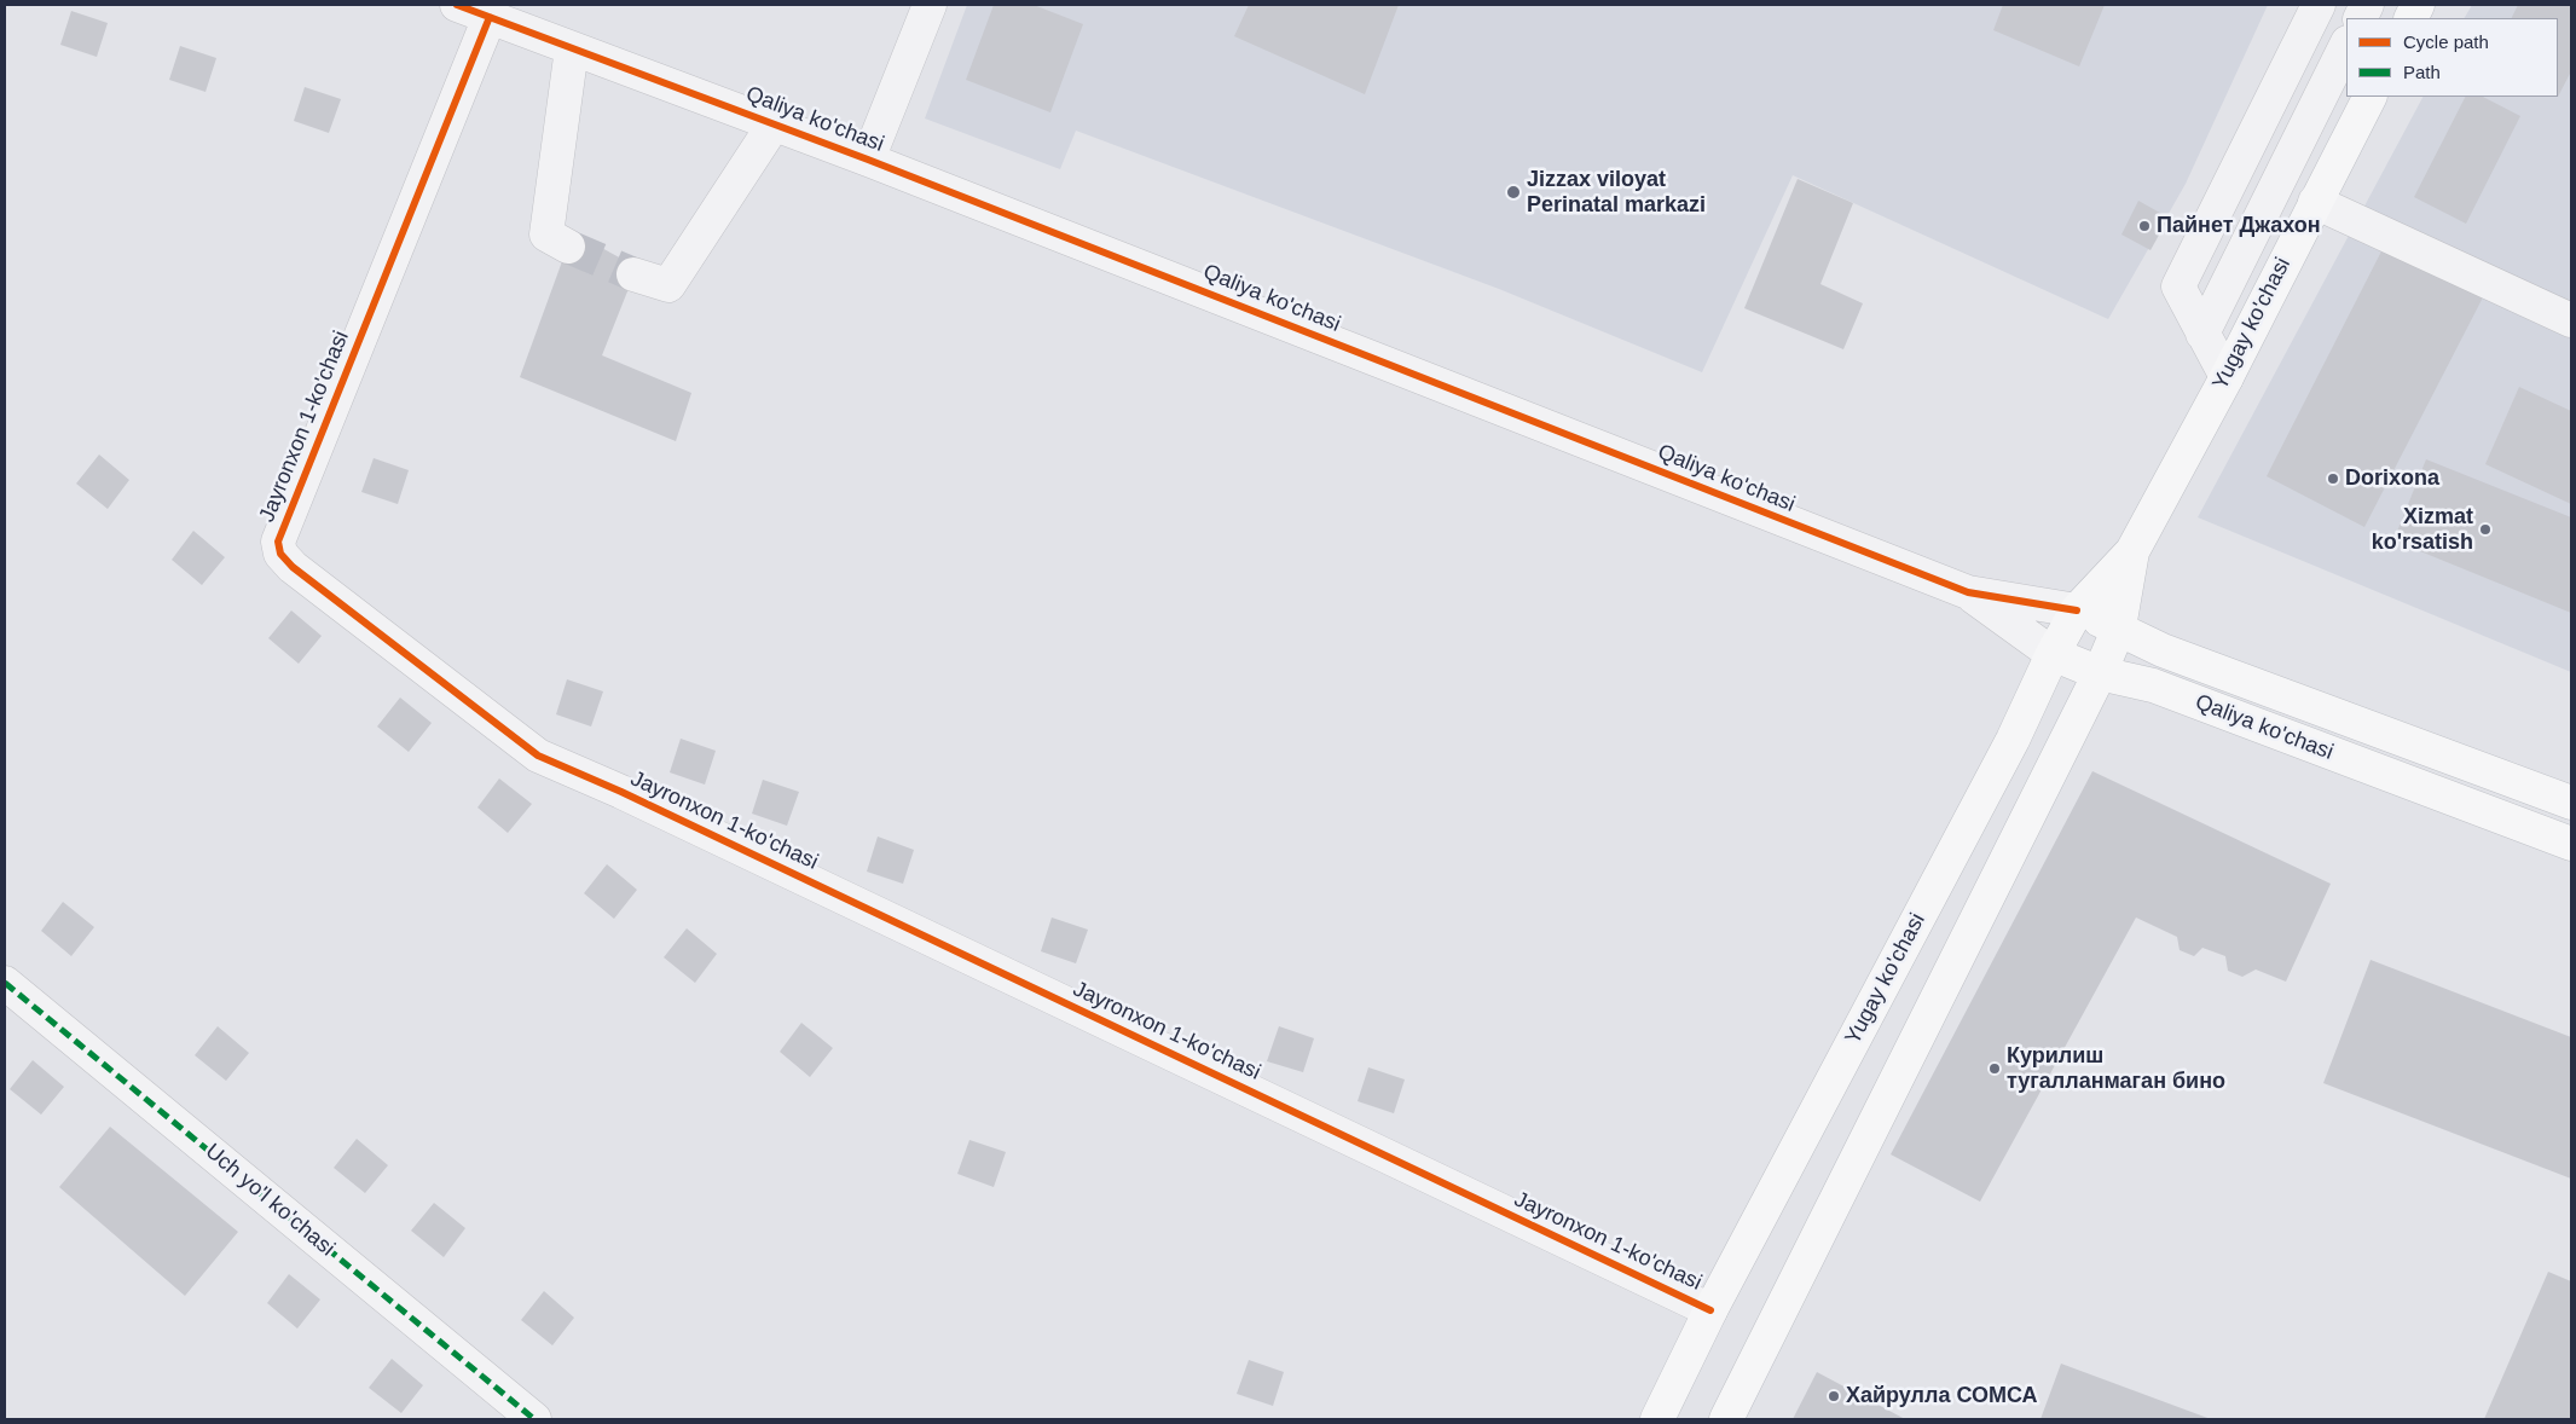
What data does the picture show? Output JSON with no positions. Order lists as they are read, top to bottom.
{
  "streets": {
    "main road": ["Qaliya ko'chasi", "Yugay ko'chasi"],
    "street": ["Jayronxon 1-ko'chasi", "Uch yo'l ko'chasi"]
  },
  "crossings": [
    ["Qaliya ko'chasi", "Yugay ko'chasi"],
    ["Qaliya ko'chasi", "Jayronxon 1-ko'chasi"],
    ["Yugay ko'chasi", "Jayronxon 1-ko'chasi"]
  ],
  "places": [
    "Jizzax viloyat Perinatal markazi",
    "Пайнет Джахон",
    "Dorixona",
    "Xizmat ko'rsatish",
    "Курилиш тугалланмаган бино",
    "Хайрулла СОМСА"
  ],
  "legend": ["Cycle path", "Path"]
}
